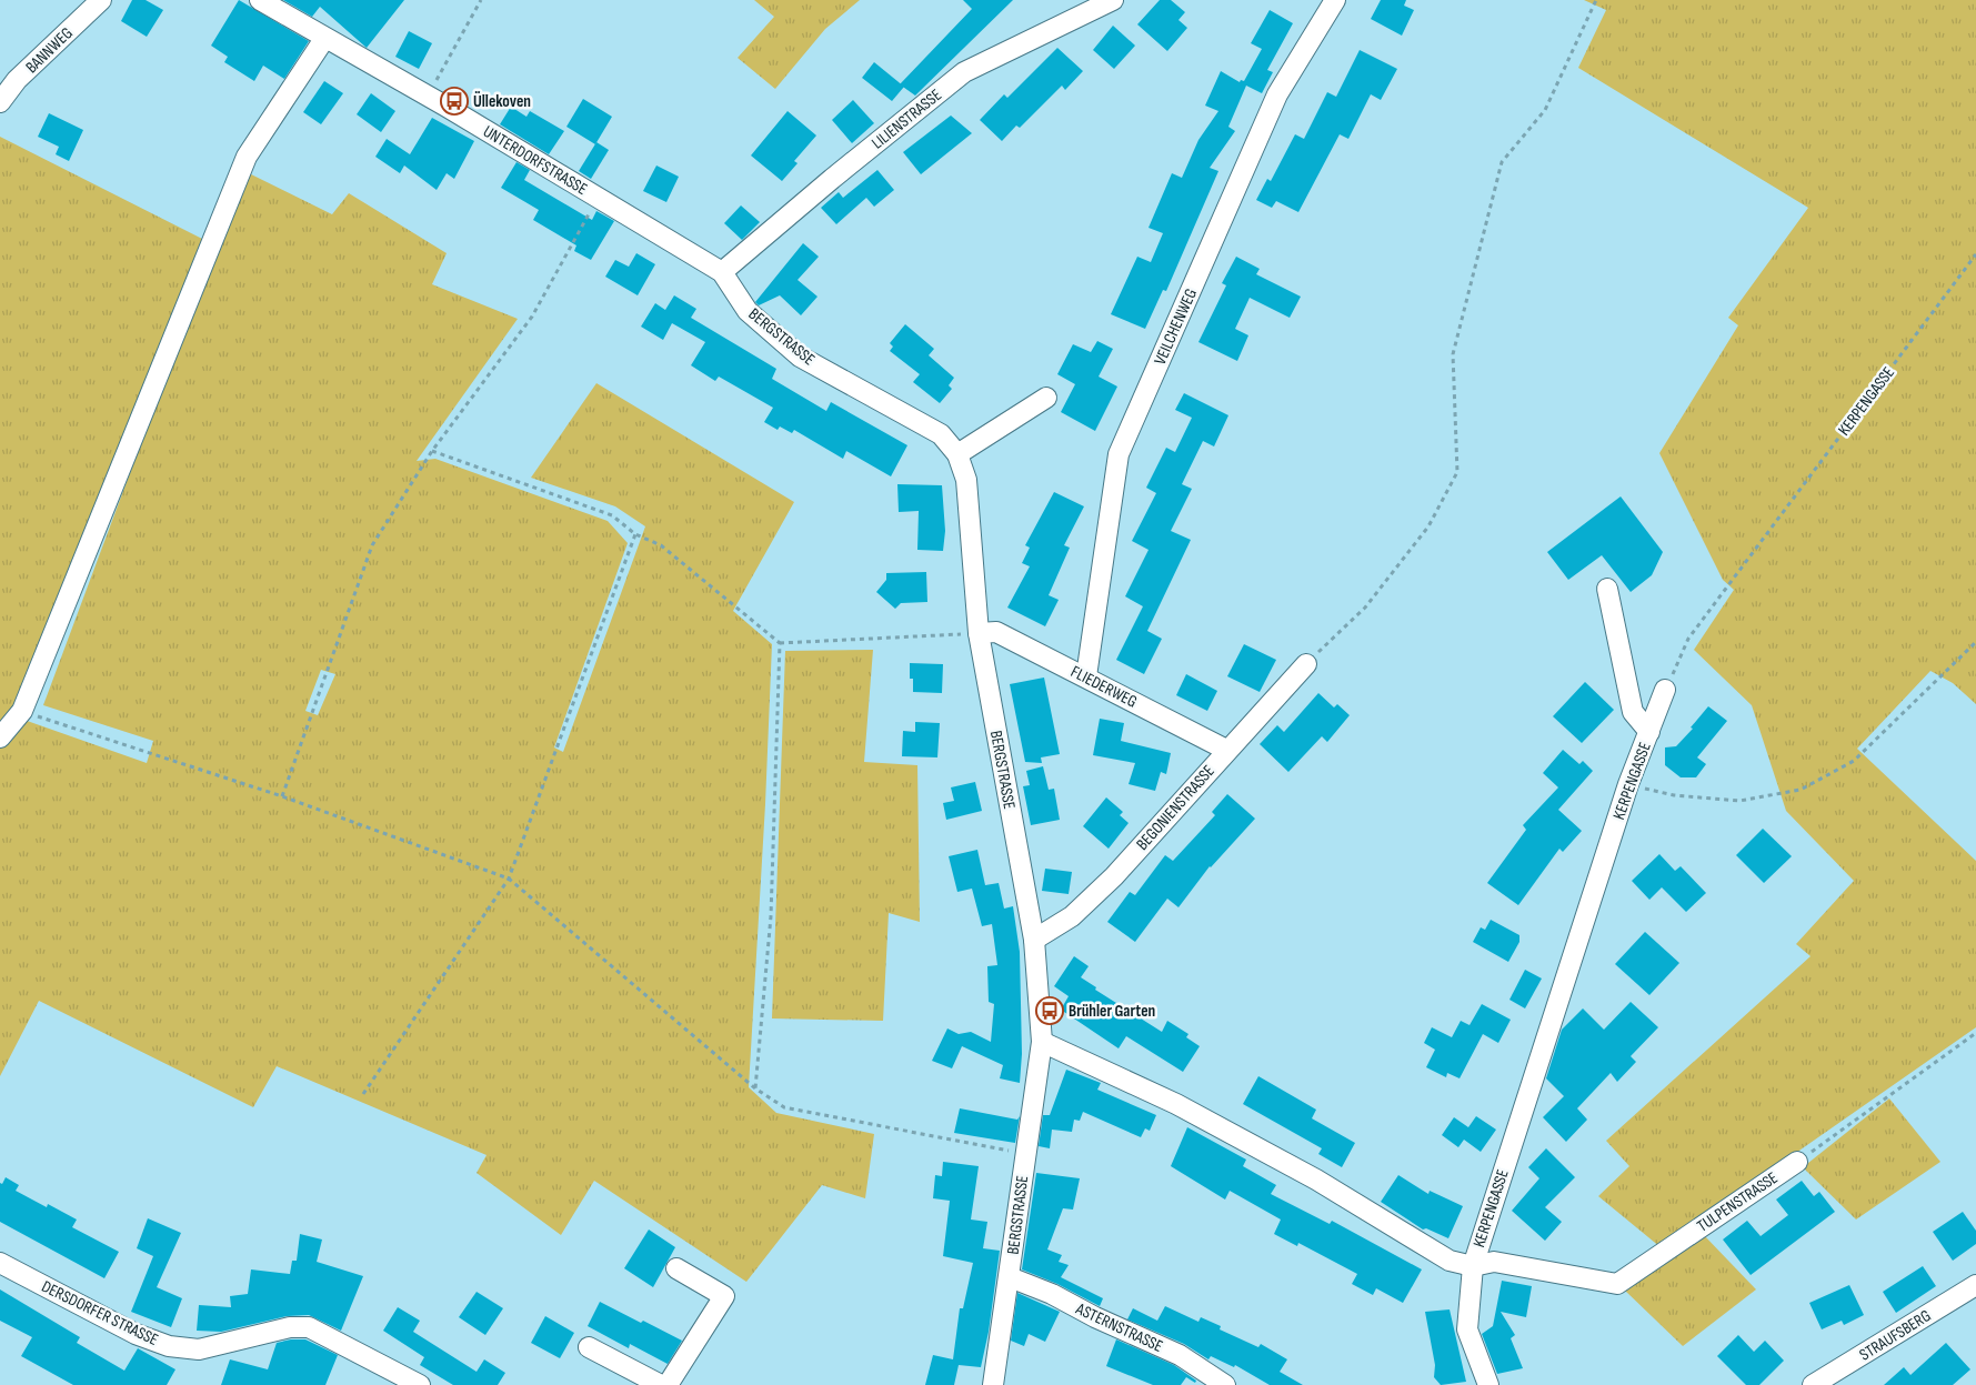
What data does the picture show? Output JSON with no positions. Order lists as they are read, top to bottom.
{
  "streets": {
    "street": [
      "BANNWEG",
      "LILIENSTRASSE",
      "UNTERDORFSTRASSE",
      "VEILCHENWEG",
      "BERGSTRASSE",
      "KERPENGASSE",
      "FLIEDERWEG",
      "BEGONIENSTRASSE",
      "TULPENSTRASSE",
      "DERSDORFER STRASSE",
      "ASTERNSTRASSE",
      "STRAUFSBERG"
    ]
  },
  "crossings": [
    ["LILIENSTRASSE", "UNTERDORFSTRASSE"],
    ["LILIENSTRASSE", "BERGSTRASSE"],
    ["UNTERDORFSTRASSE", "BERGSTRASSE"],
    ["VEILCHENWEG", "FLIEDERWEG"],
    ["BERGSTRASSE", "FLIEDERWEG"],
    ["BERGSTRASSE", "BEGONIENSTRASSE"],
    ["BERGSTRASSE", "ASTERNSTRASSE"],
    ["KERPENGASSE", "TULPENSTRASSE"],
    ["FLIEDERWEG", "BEGONIENSTRASSE"]
  ],
  "places": {
    "bus stop": ["Üllekoven", "Brühler Garten"]
  }
}
